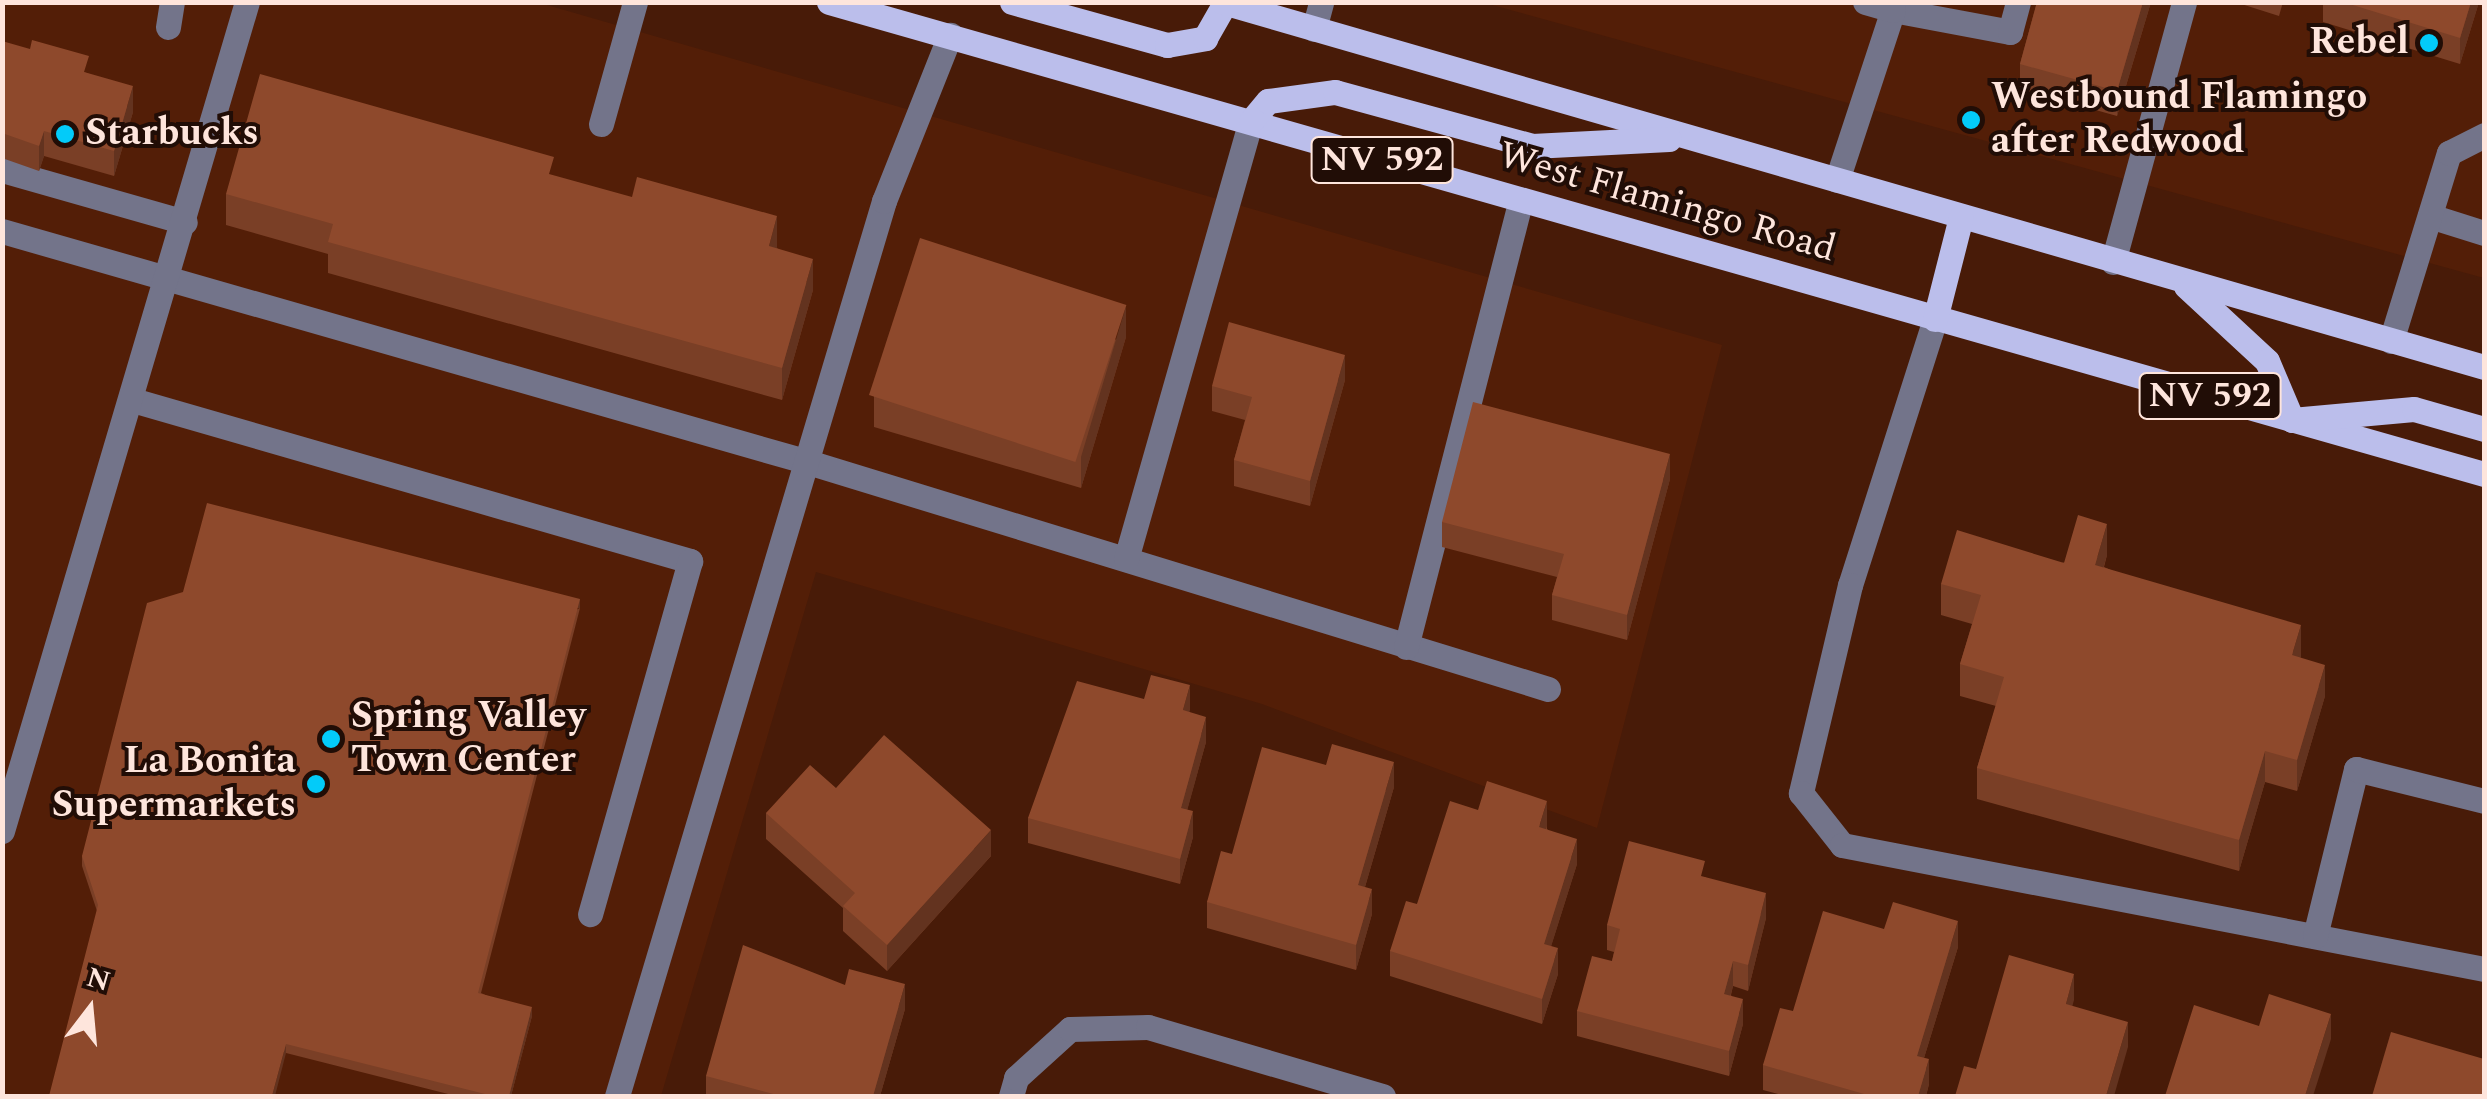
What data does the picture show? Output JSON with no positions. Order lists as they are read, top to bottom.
{
  "streets": {
    "main road": ["NV 592", "West Flamingo Road"]
  },
  "places": [
    "Rebel",
    "Westbound Flamingo after Redwood",
    "Starbucks",
    "Spring Valley Town Center",
    "La Bonita Supermarkets"
  ],
  "north": "top"
}
